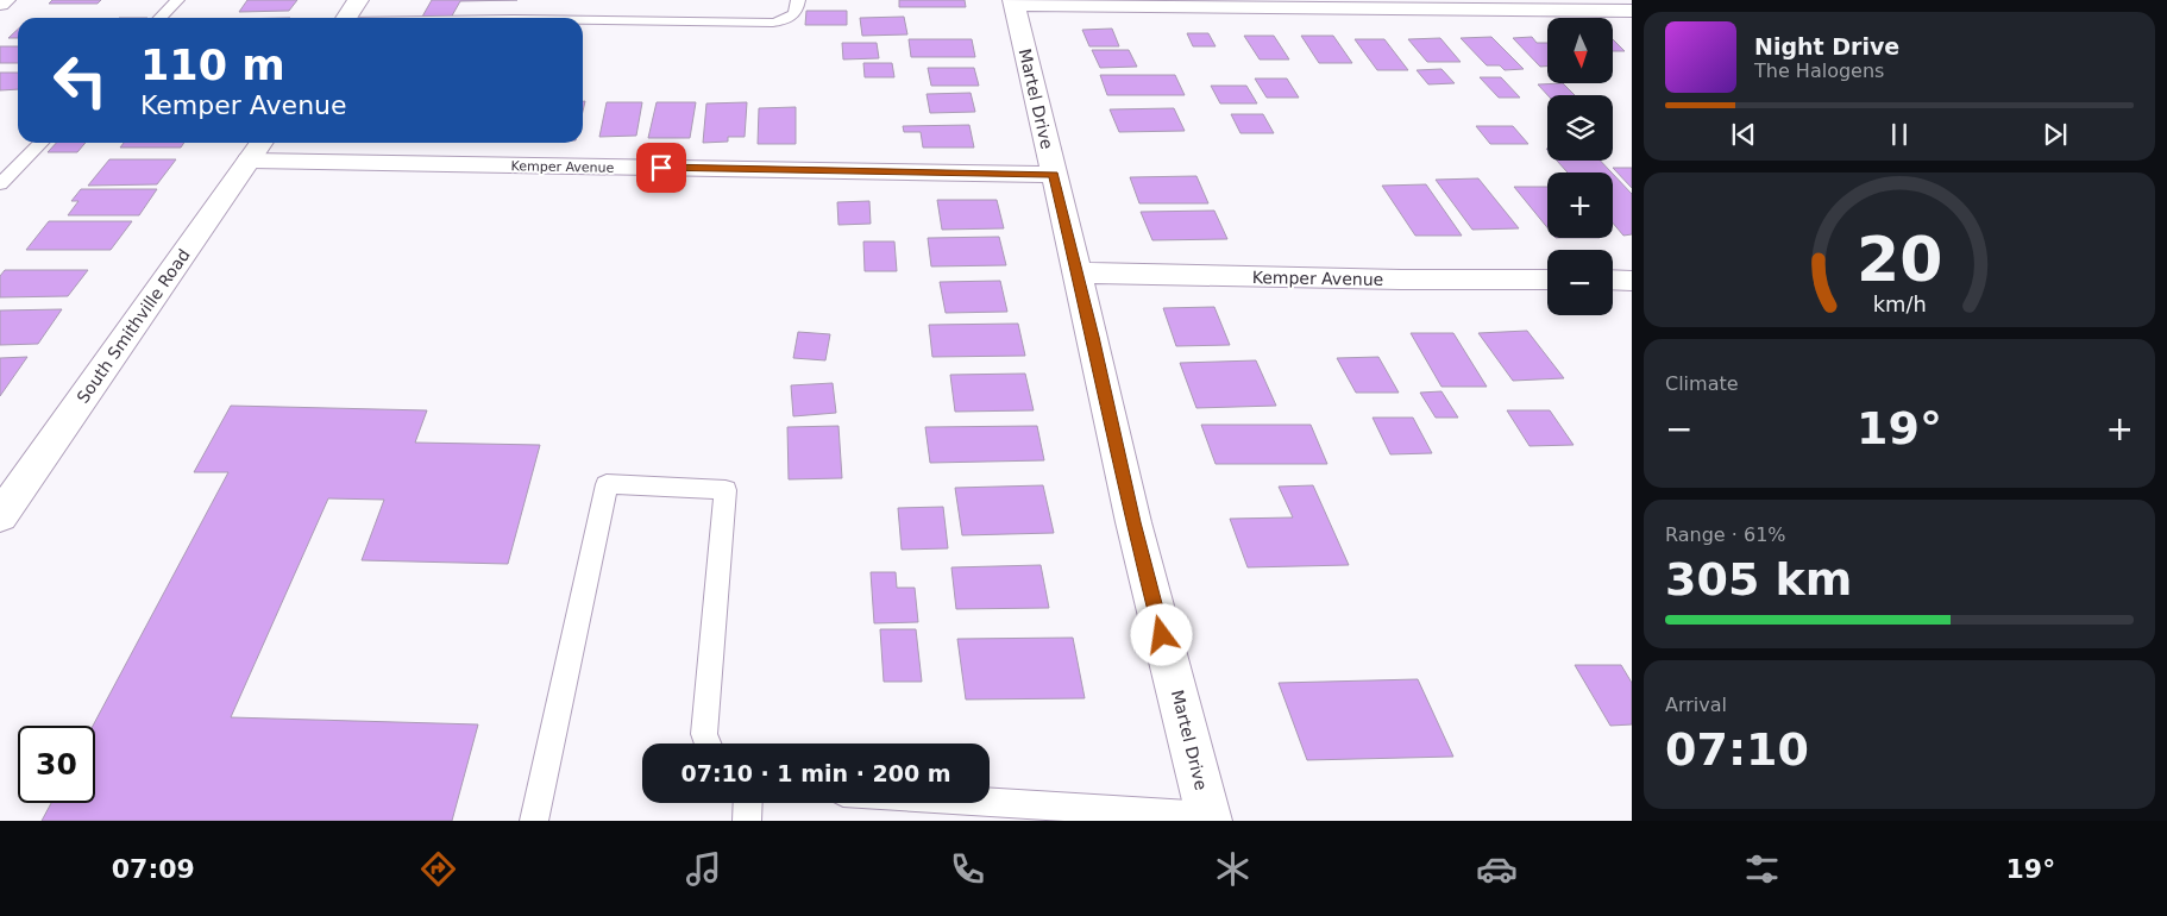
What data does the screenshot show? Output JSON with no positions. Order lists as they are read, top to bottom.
{
  "streets": {
    "street": ["Martel Drive", "Kemper Avenue", "South Smithville Road"]
  },
  "crossings": [
    ["Martel Drive", "Kemper Avenue"],
    ["Kemper Avenue", "South Smithville Road"]
  ],
  "north": "bottom",
  "page": {
    "map_buttons": ["+", "−"],
    "turn": ["110 m", "Kemper Avenue"],
    "song": ["Night Drive", "The Halogens"],
    "tile": [
      "Climate",
      ["Range · 61%", "305 km"],
      ["Arrival", "07:10"]
    ],
    "heat": ["−", "19°", "+"],
    "limit": "30",
    "trip": "07:10 · 1 min · 200 m",
    "tabs": ["07:09", "19°"],
    "gauge": ["20", "km/h"]
  }
}
